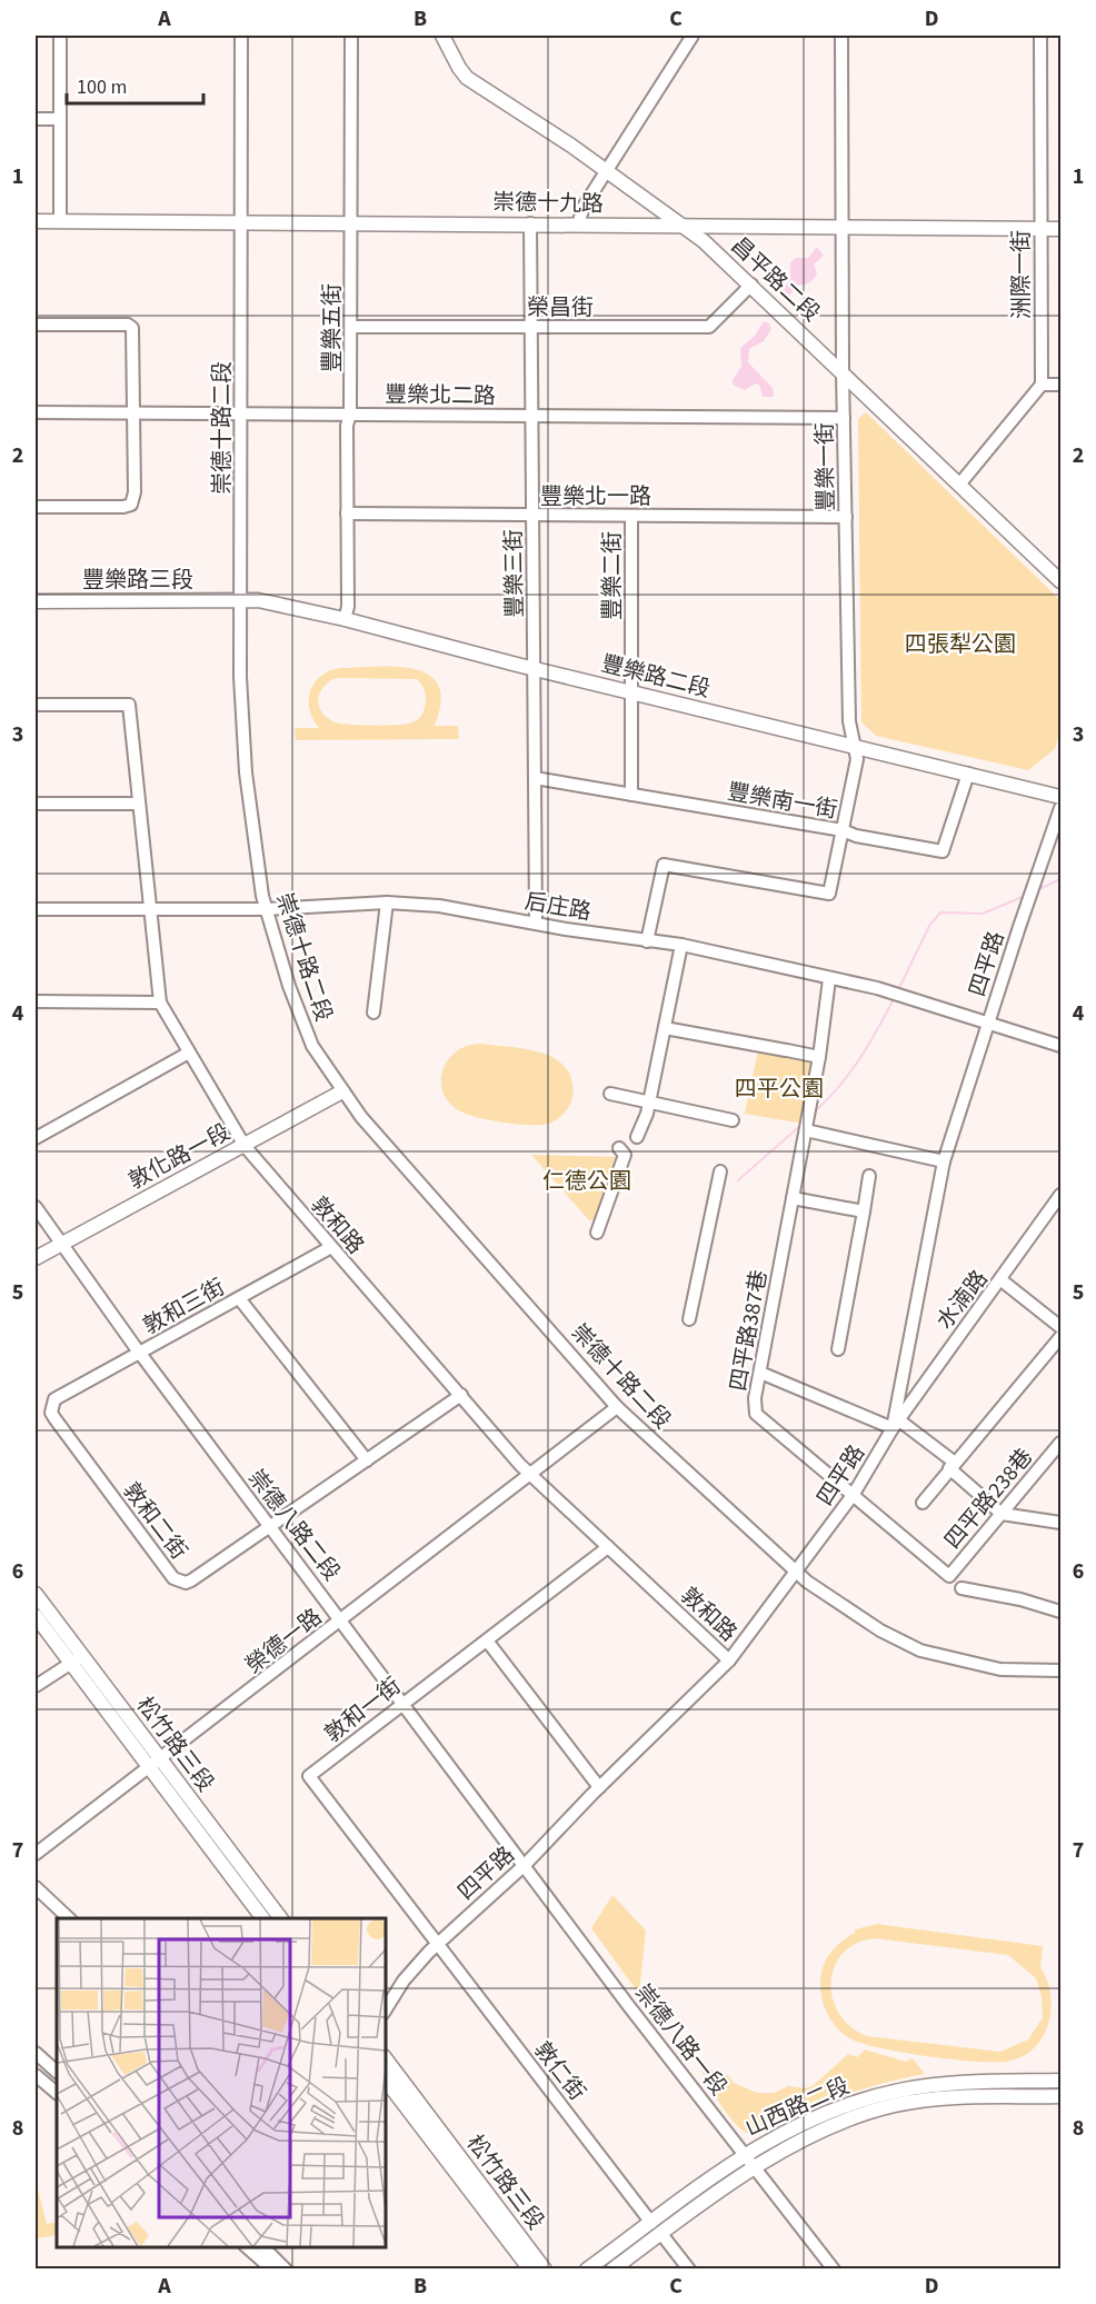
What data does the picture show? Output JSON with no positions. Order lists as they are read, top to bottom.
{
  "streets": {
    "street": [
      "崇德十九路",
      "洲際一街",
      "昌平路二段",
      "榮昌街",
      "豐樂五街",
      "豐樂北二路",
      "崇德十路二段",
      "豐樂一街",
      "豐樂北一路",
      "豐樂三街",
      "豐樂二街",
      "豐樂路三段",
      "豐樂路二段",
      "豐樂南一街",
      "后庄路",
      "四平路",
      "敦化路一段",
      "敦和路",
      "水湳路",
      "敦和三街",
      "四平路387巷",
      "四平路238巷",
      "敦和二街",
      "崇德八路二段",
      "榮德一路",
      "敦和一街",
      "松竹路三段",
      "崇德八路一段",
      "敦仁街",
      "山西路二段"
    ]
  },
  "crossings": [
    ["崇德十九路", "洲際一街"],
    ["崇德十九路", "昌平路二段"],
    ["崇德十九路", "豐樂五街"],
    ["崇德十九路", "崇德十路二段"],
    ["崇德十九路", "豐樂一街"],
    ["崇德十九路", "豐樂三街"],
    ["昌平路二段", "榮昌街"],
    ["昌平路二段", "豐樂一街"],
    ["榮昌街", "豐樂五街"],
    ["榮昌街", "豐樂三街"],
    ["豐樂五街", "豐樂北二路"],
    ["豐樂五街", "豐樂北一路"],
    ["豐樂五街", "豐樂路二段"],
    ["豐樂北二路", "崇德十路二段"],
    ["豐樂北二路", "豐樂一街"],
    ["豐樂北二路", "豐樂三街"],
    ["崇德十路二段", "豐樂路三段"],
    ["崇德十路二段", "豐樂路二段"],
    ["崇德十路二段", "后庄路"],
    ["崇德十路二段", "四平路"],
    ["崇德十路二段", "敦化路一段"],
    ["崇德十路二段", "榮德一路"],
    ["豐樂一街", "豐樂北一路"],
    ["豐樂一街", "豐樂路二段"],
    ["豐樂一街", "豐樂南一街"],
    ["豐樂一街", "后庄路"],
    ["豐樂北一路", "豐樂三街"],
    ["豐樂北一路", "豐樂二街"],
    ["豐樂三街", "豐樂路二段"],
    ["豐樂三街", "豐樂南一街"],
    ["豐樂三街", "后庄路"],
    ["豐樂二街", "豐樂路二段"],
    ["豐樂二街", "豐樂南一街"],
    ["豐樂路三段", "豐樂路二段"],
    ["豐樂路二段", "豐樂南一街"],
    ["后庄路", "四平路"],
    ["后庄路", "敦和路"],
    ["后庄路", "四平路387巷"],
    ["四平路", "敦和路"],
    ["四平路", "水湳路"],
    ["四平路", "四平路387巷"],
    ["四平路", "四平路238巷"],
    ["四平路", "崇德八路二段"],
    ["四平路", "敦和一街"],
    ["四平路", "崇德八路一段"],
    ["四平路", "敦仁街"],
    ["敦化路一段", "敦和路"],
    ["敦化路一段", "崇德八路二段"],
    ["敦和路", "敦和三街"],
    ["敦和路", "敦和二街"],
    ["敦和路", "榮德一路"],
    ["敦和路", "敦和一街"],
    ["敦和三街", "敦和二街"],
    ["敦和三街", "崇德八路二段"],
    ["四平路387巷", "四平路238巷"],
    ["敦和二街", "崇德八路二段"],
    ["崇德八路二段", "榮德一路"],
    ["崇德八路二段", "敦和一街"],
    ["崇德八路二段", "崇德八路一段"],
    ["榮德一路", "松竹路三段"],
    ["敦和一街", "敦仁街"],
    ["崇德八路一段", "山西路二段"],
    ["敦仁街", "山西路二段"]
  ],
  "parks": ["四張犁公園", "四平公園", "仁德公園"],
  "scale_bar": "100 m",
  "grid": {
    "columns": [
      "A",
      "B",
      "C",
      "D"
    ],
    "rows": [
      "1",
      "2",
      "3",
      "4",
      "5",
      "6",
      "7",
      "8"
    ]
  }
}
